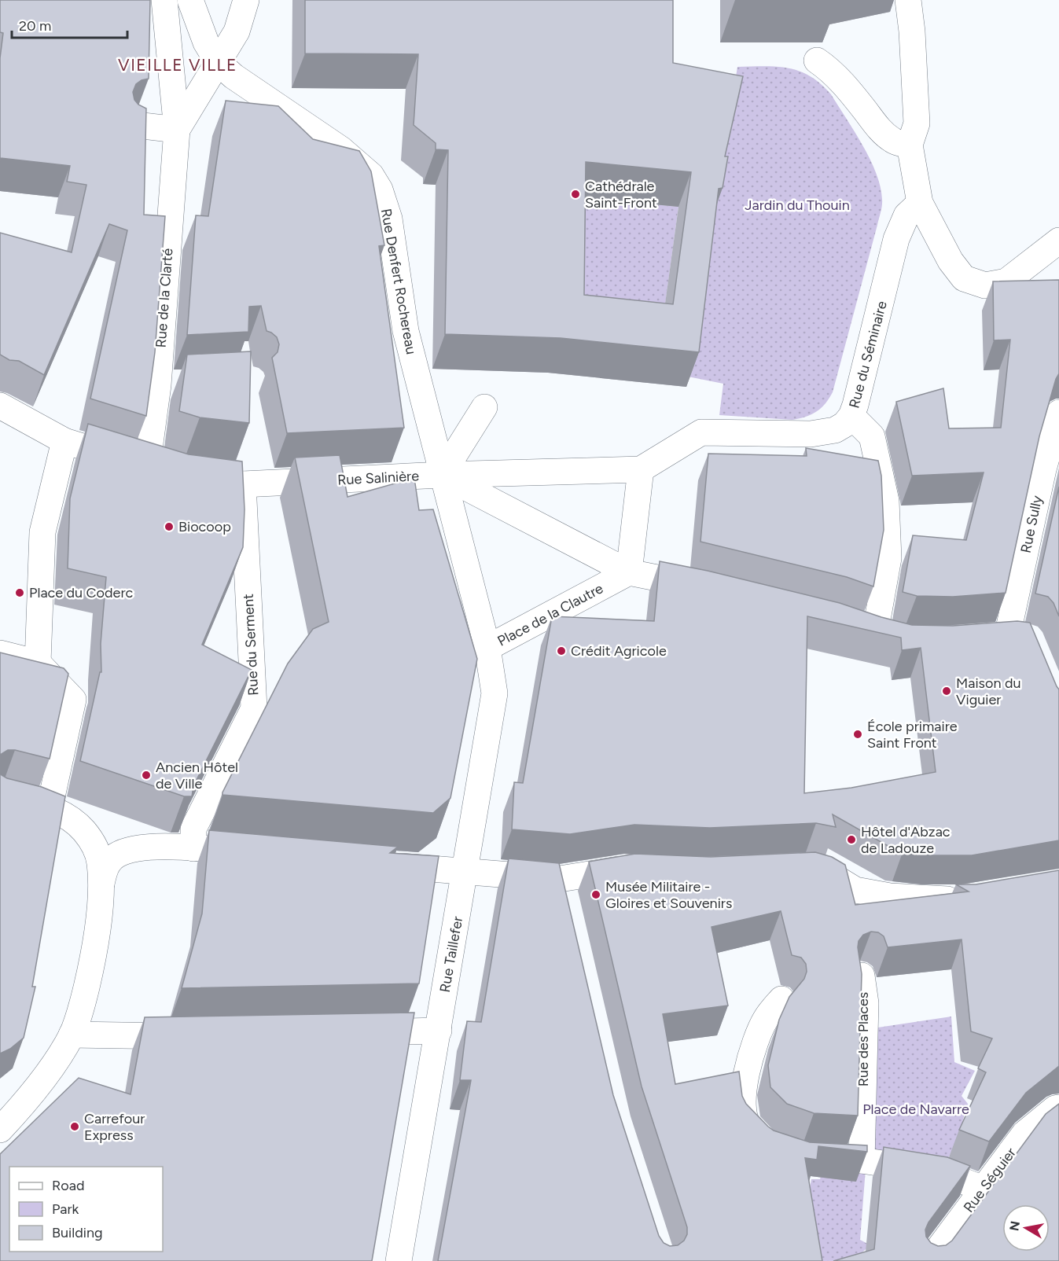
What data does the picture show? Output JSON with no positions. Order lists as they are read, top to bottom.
{
  "streets": {
    "street": [
      "Rue Denfert Rochereau",
      "Rue de la Clarté",
      "Rue du Séminaire",
      "Rue Salinière",
      "Rue Sully",
      "Place de la Clautre",
      "Rue du Serment",
      "Rue Taillefer",
      "Rue des Places",
      "Rue Séguier"
    ]
  },
  "crossings": [
    ["Rue Denfert Rochereau", "Place de la Clautre"],
    ["Rue de la Clarté", "Rue Salinière"],
    ["Rue du Séminaire", "Rue Salinière"],
    ["Rue Salinière", "Place de la Clautre"],
    ["Rue Salinière", "Rue du Serment"],
    ["Place de la Clautre", "Rue Taillefer"]
  ],
  "districts": ["VIEILLE VILLE"],
  "parks": ["Jardin du Thouin", "Place de Navarre"],
  "places": [
    "Cathédrale Saint-Front",
    "Biocoop",
    "Place du Coderc",
    "Crédit Agricole",
    "Maison du Viguier",
    "École primaire Saint Front",
    "Ancien Hôtel de Ville",
    "Hôtel d'Abzac de Ladouze",
    "Musée Militaire - Gloires et Souvenirs",
    "Carrefour Express"
  ],
  "legend": ["Road", "Park", "Building"],
  "scale_bar": "20 m",
  "north": "left"
}
